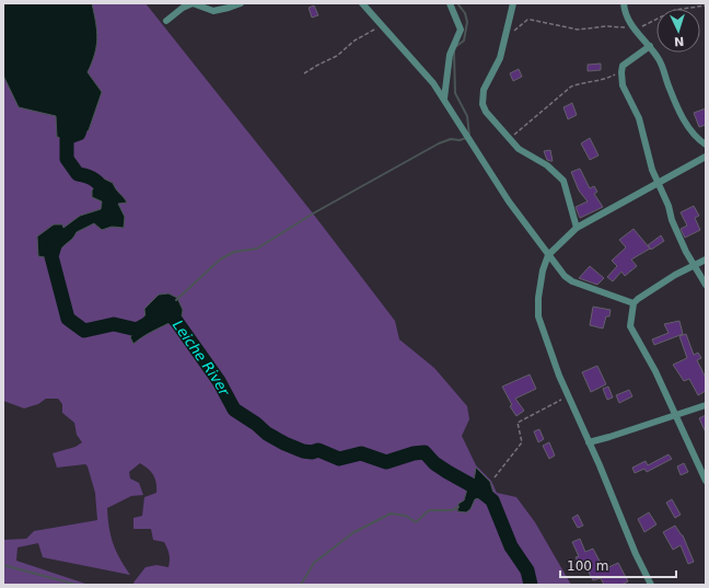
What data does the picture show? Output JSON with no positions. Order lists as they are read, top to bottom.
{
  "water": ["Leiche River"],
  "scale_bar": "100 m",
  "north": "bottom"
}
